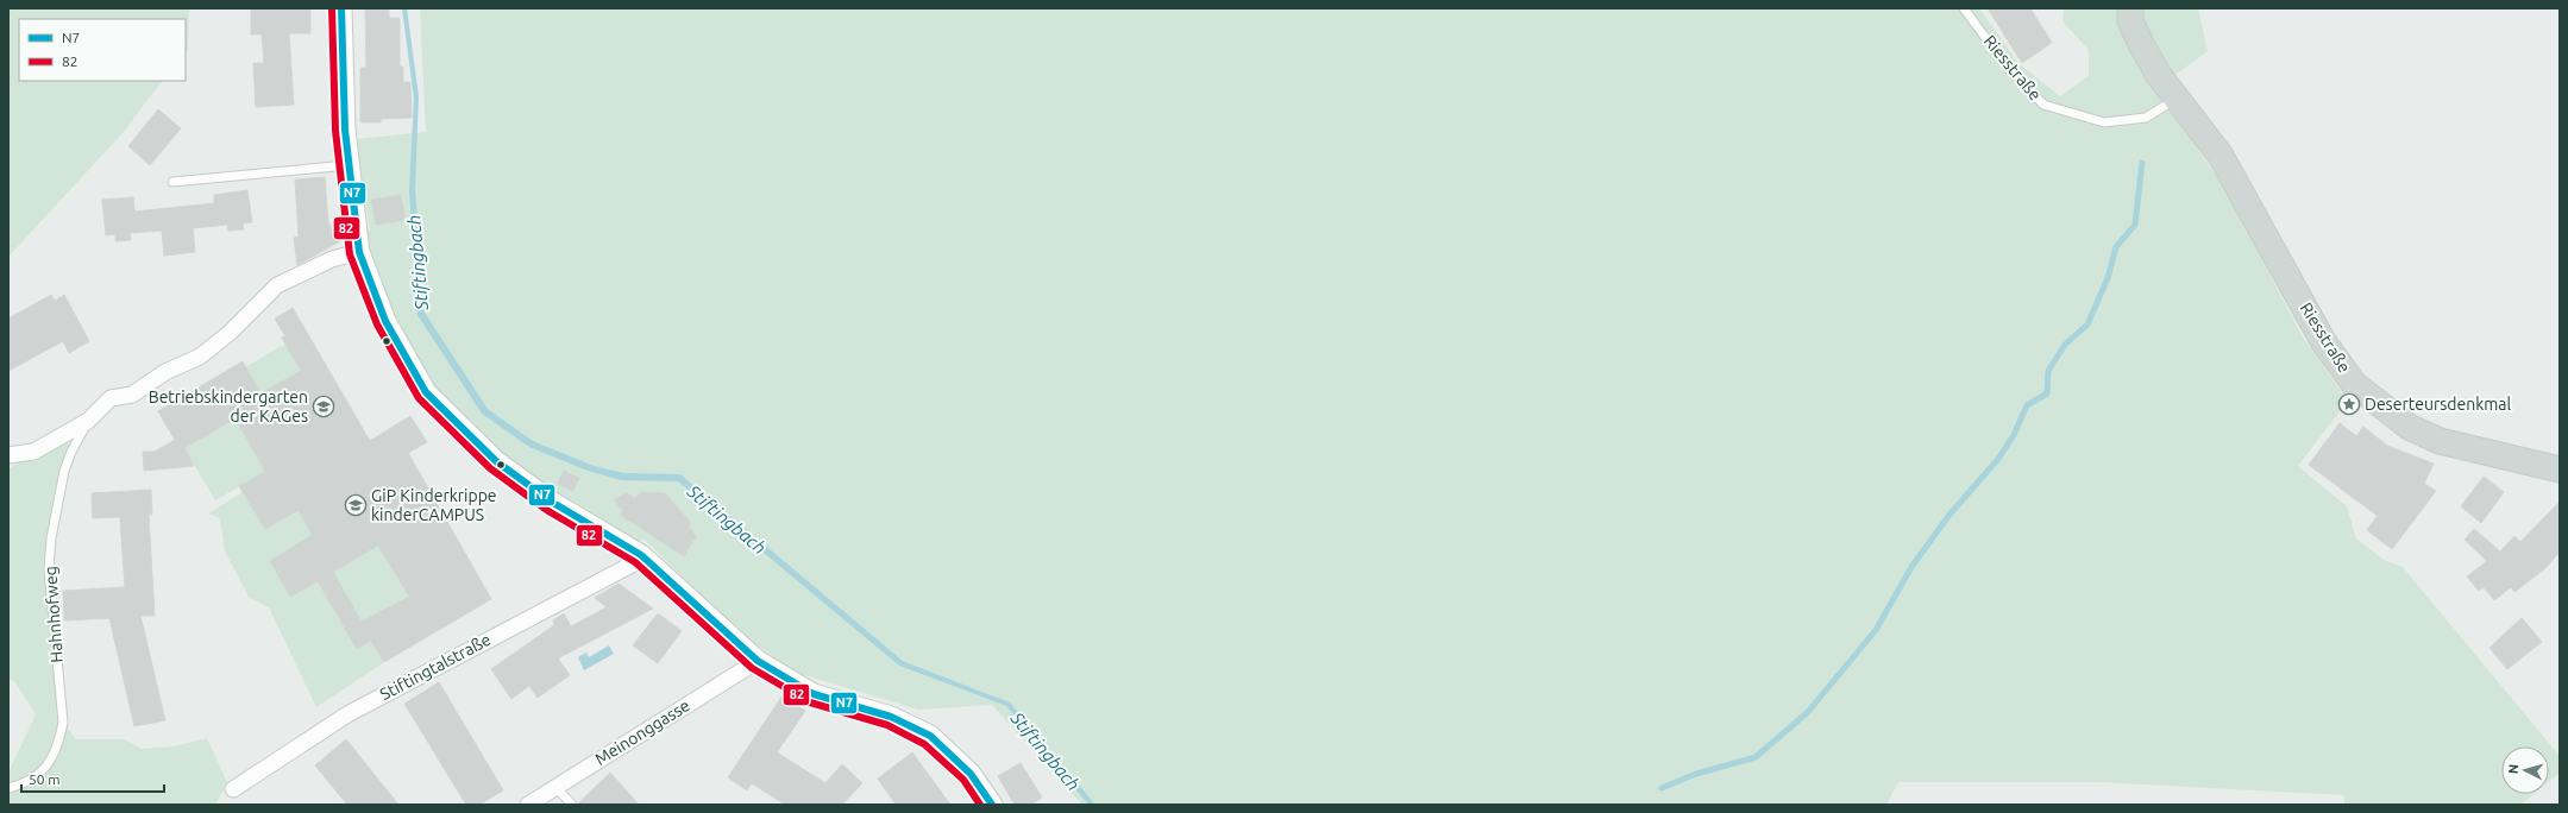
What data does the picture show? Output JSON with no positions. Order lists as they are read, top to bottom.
{
  "streets": {
    "main road": ["Riesstraße"],
    "street": ["Hahnhofweg", "Stiftingtalstraße", "Meinonggasse"]
  },
  "water": ["Stiftingbach"],
  "places": {
    "place": ["Deserteursdenkmal"],
    "school or university": ["Betriebskindergarten der KAGes", "GiP Kinderkrippe kinderCAMPUS"]
  },
  "lines": ["transit line N7", "transit line 82"],
  "legend": ["N7", "82"],
  "scale_bar": "50 m",
  "north": "left"
}
